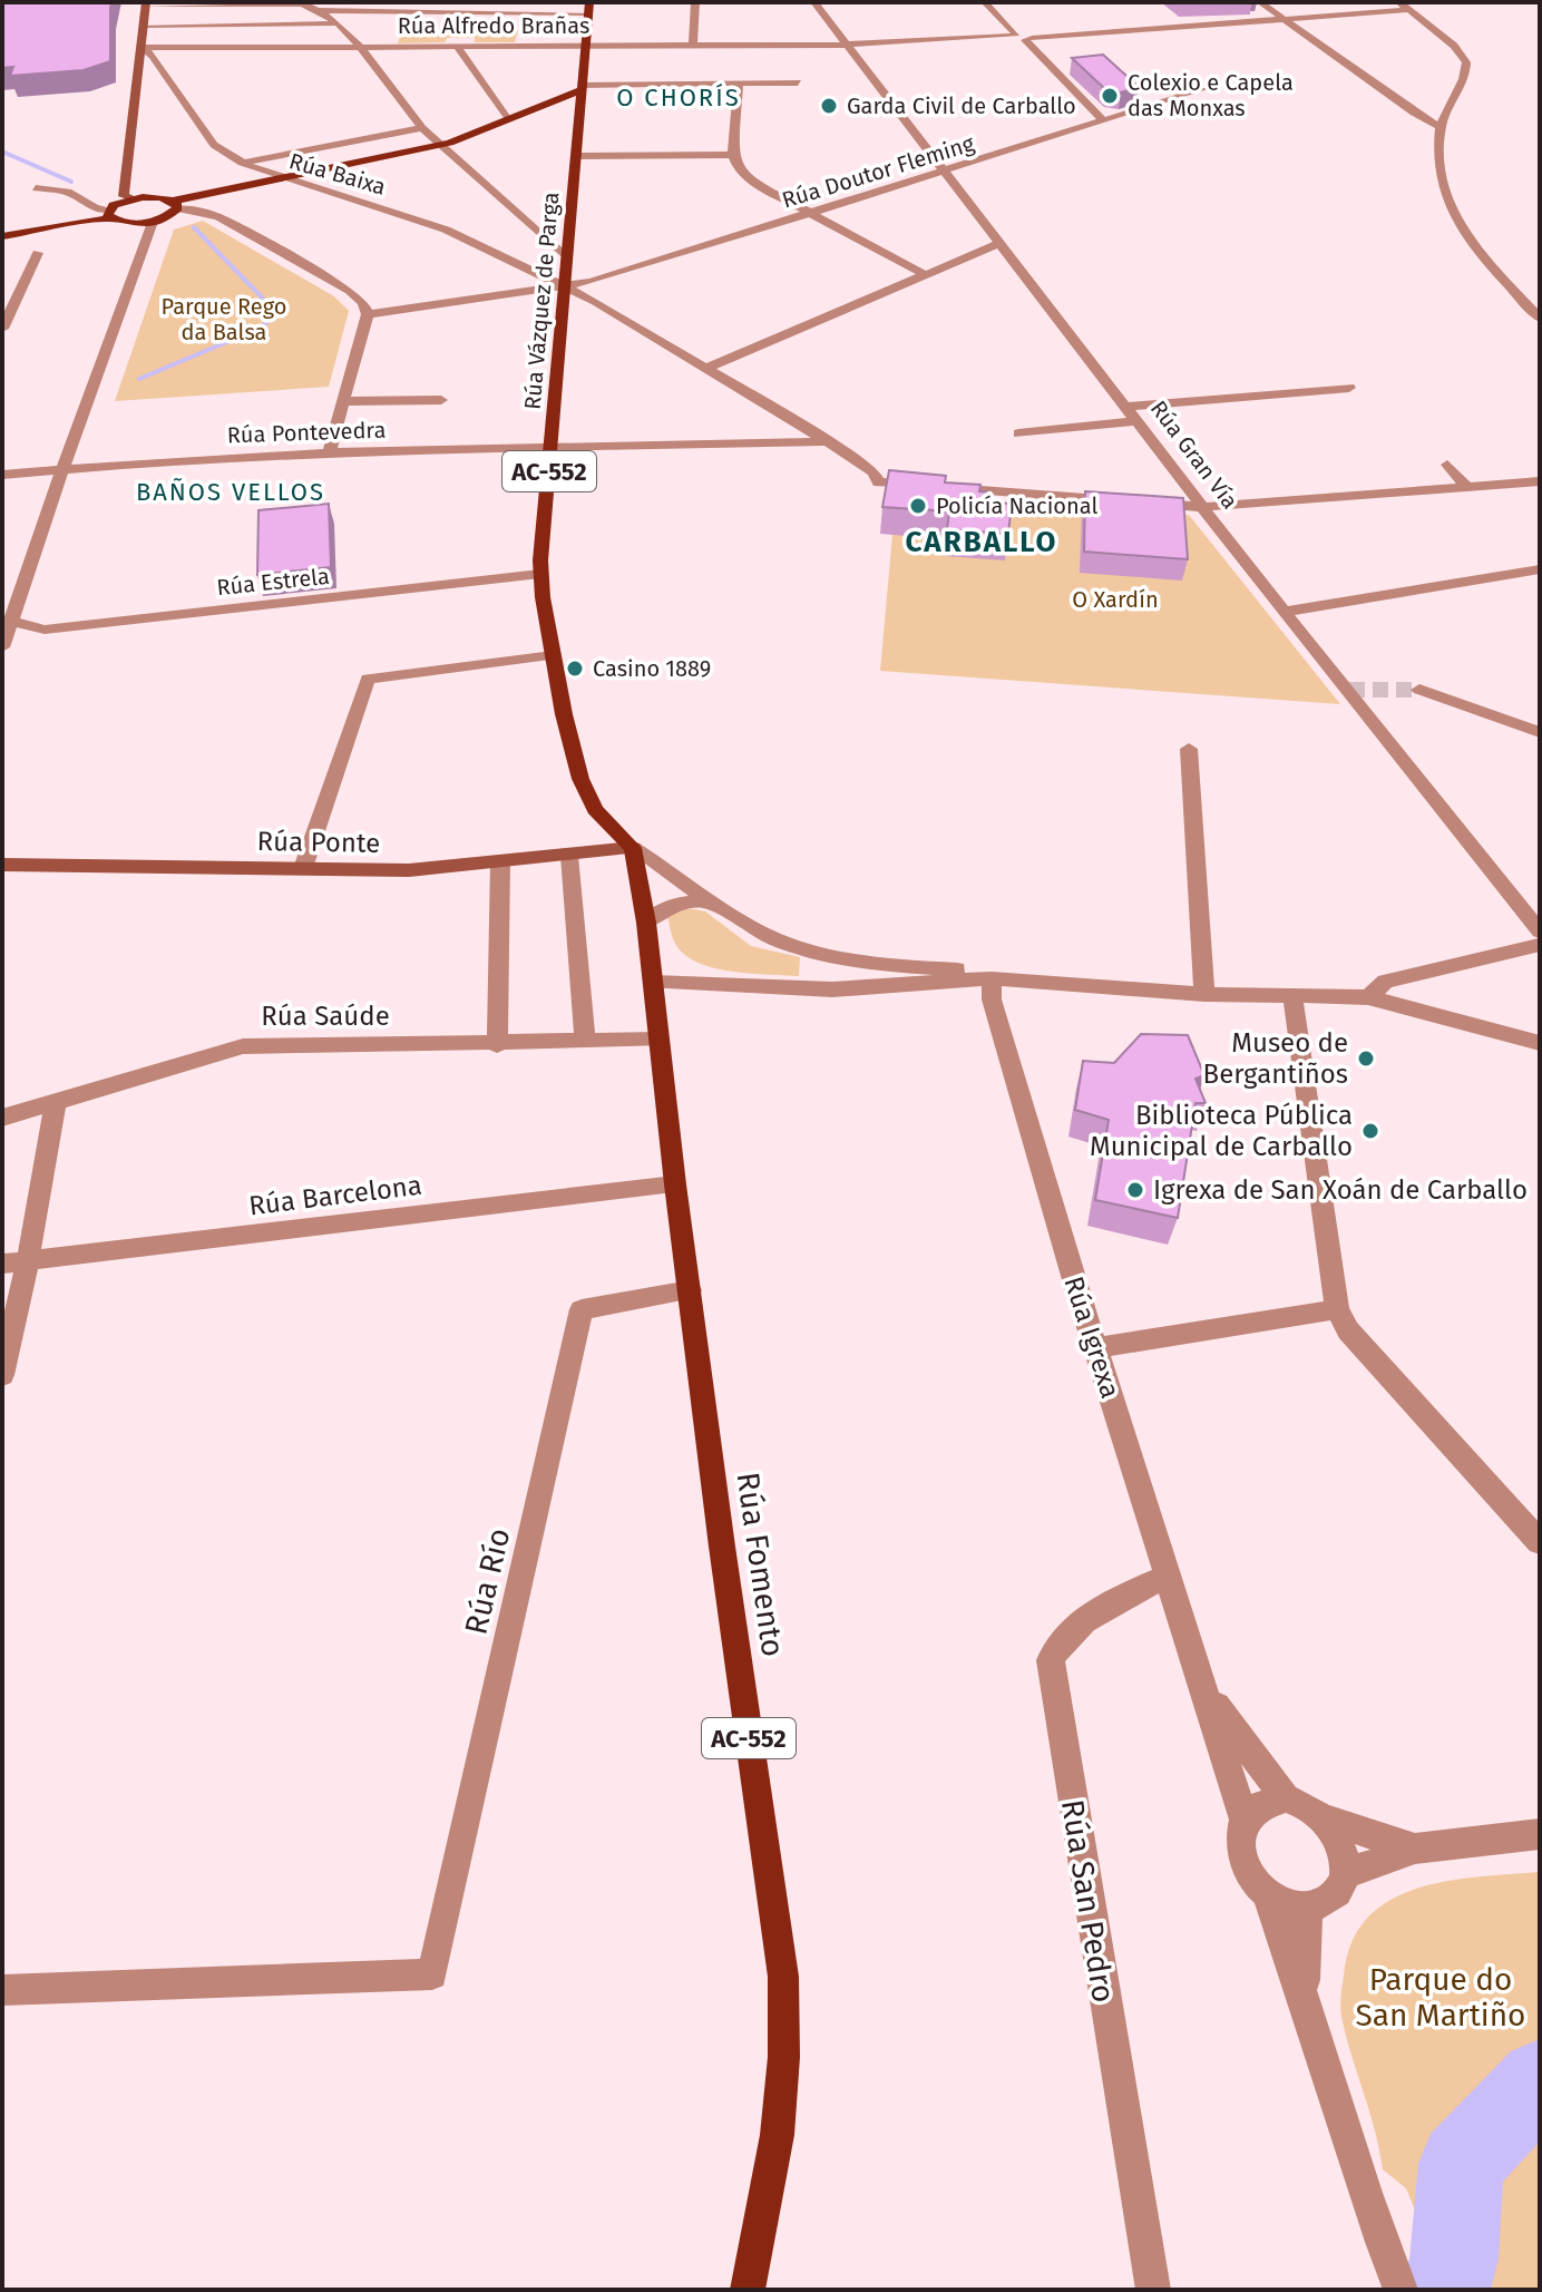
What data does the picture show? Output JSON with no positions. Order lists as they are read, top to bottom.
{
  "streets": {
    "main road": ["Rúa Vázquez de Parga", "AC-552", "Rúa Fomento"],
    "street": [
      "Rúa Alfredo Brañas",
      "Rúa Doutor Fleming",
      "Rúa Baixa",
      "Rúa Pontevedra",
      "Rúa Gran Vía",
      "Rúa Estrela",
      "Rúa Ponte",
      "Rúa Saúde",
      "Rúa Barcelona",
      "Rúa Igrexa",
      "Rúa Río",
      "Rúa San Pedro"
    ]
  },
  "crossings": [
    ["Rúa Alfredo Brañas", "Rúa Baixa"],
    ["Rúa Alfredo Brañas", "Rúa Vázquez de Parga"],
    ["Rúa Alfredo Brañas", "Rúa Gran Vía"],
    ["Rúa Doutor Fleming", "Rúa Baixa"],
    ["Rúa Doutor Fleming", "Rúa Vázquez de Parga"],
    ["Rúa Doutor Fleming", "Rúa Gran Vía"],
    ["Rúa Baixa", "Rúa Vázquez de Parga"],
    ["Rúa Baixa", "Rúa Pontevedra"],
    ["Rúa Vázquez de Parga", "Rúa Pontevedra"],
    ["Rúa Vázquez de Parga", "AC-552"],
    ["Rúa Vázquez de Parga", "Rúa Estrela"],
    ["AC-552", "Rúa Ponte"],
    ["AC-552", "Rúa Fomento"],
    ["Rúa Ponte", "Rúa Fomento"],
    ["Rúa Saúde", "Rúa Fomento"],
    ["Rúa Barcelona", "Rúa Fomento"],
    ["Rúa Igrexa", "Rúa San Pedro"],
    ["Rúa Fomento", "Rúa Río"]
  ],
  "districts": ["O CHORÍS", "BAÑOS VELLOS", "CARBALLO"],
  "parks": ["Parque Rego da Balsa", "O Xardín", "Parque do San Martiño"],
  "places": [
    "Colexio e Capela das Monxas",
    "Garda Civil de Carballo",
    "Policía Nacional",
    "Casino 1889",
    "Museo de Bergantiños",
    "Biblioteca Pública Municipal de Carballo",
    "Igrexa de San Xoán de Carballo"
  ]
}
